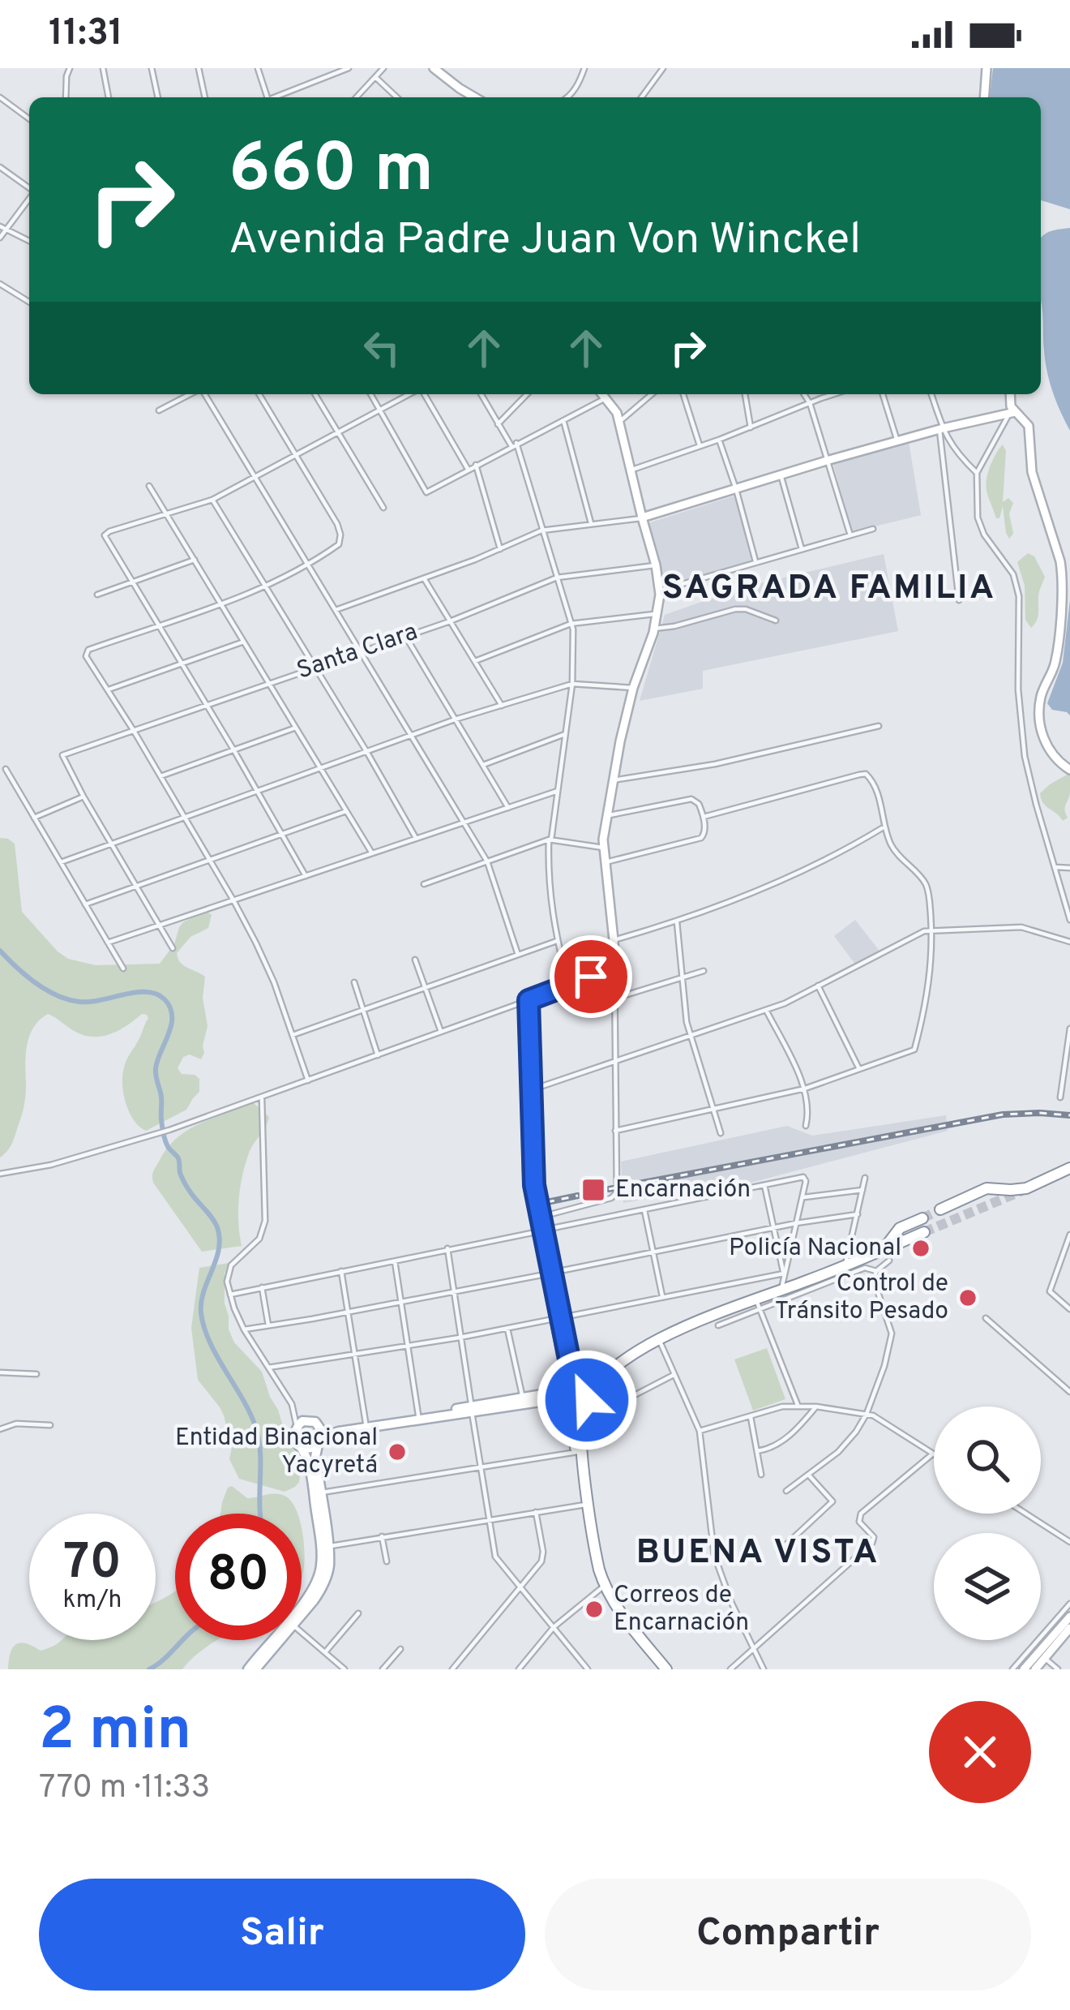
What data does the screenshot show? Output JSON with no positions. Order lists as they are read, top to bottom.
{
  "streets": {
    "street": ["Santa Clara"]
  },
  "districts": ["SAGRADA FAMILIA", "BUENA VISTA"],
  "places": {
    "transit": ["Encarnación"],
    "other": [
      "Policía Nacional",
      "Control de Tránsito Pesado",
      "Entidad Binacional Yacyretá",
      "Correos de Encarnación"
    ]
  },
  "page": {
    "status": "11:31",
    "turn": ["660 m", "Avenida Padre Juan Von Winckel"],
    "speed": "70 km/h",
    "limit": "80",
    "heading": ["2 min", "770 m · 11:33"],
    "buttons": ["Salir", "Compartir"]
  }
}
